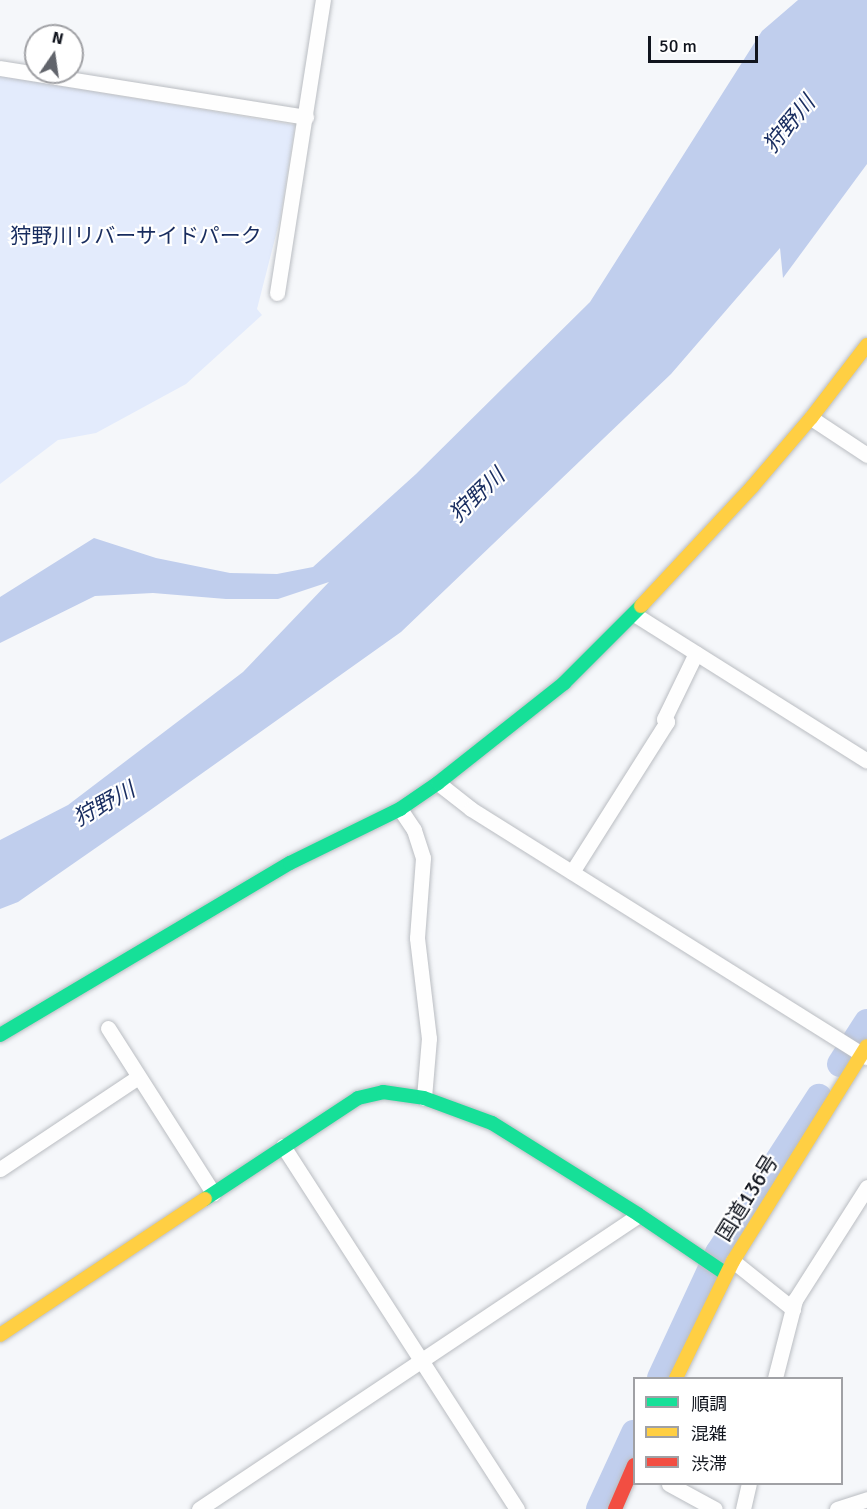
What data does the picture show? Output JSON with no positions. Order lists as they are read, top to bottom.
{
  "streets": {
    "main road": ["国道136号"]
  },
  "water": ["狩野川"],
  "parks": ["狩野川リバーサイドパーク"],
  "legend": ["順調", "混雑", "渋滞"],
  "scale_bar": "50 m",
  "north": "top"
}
